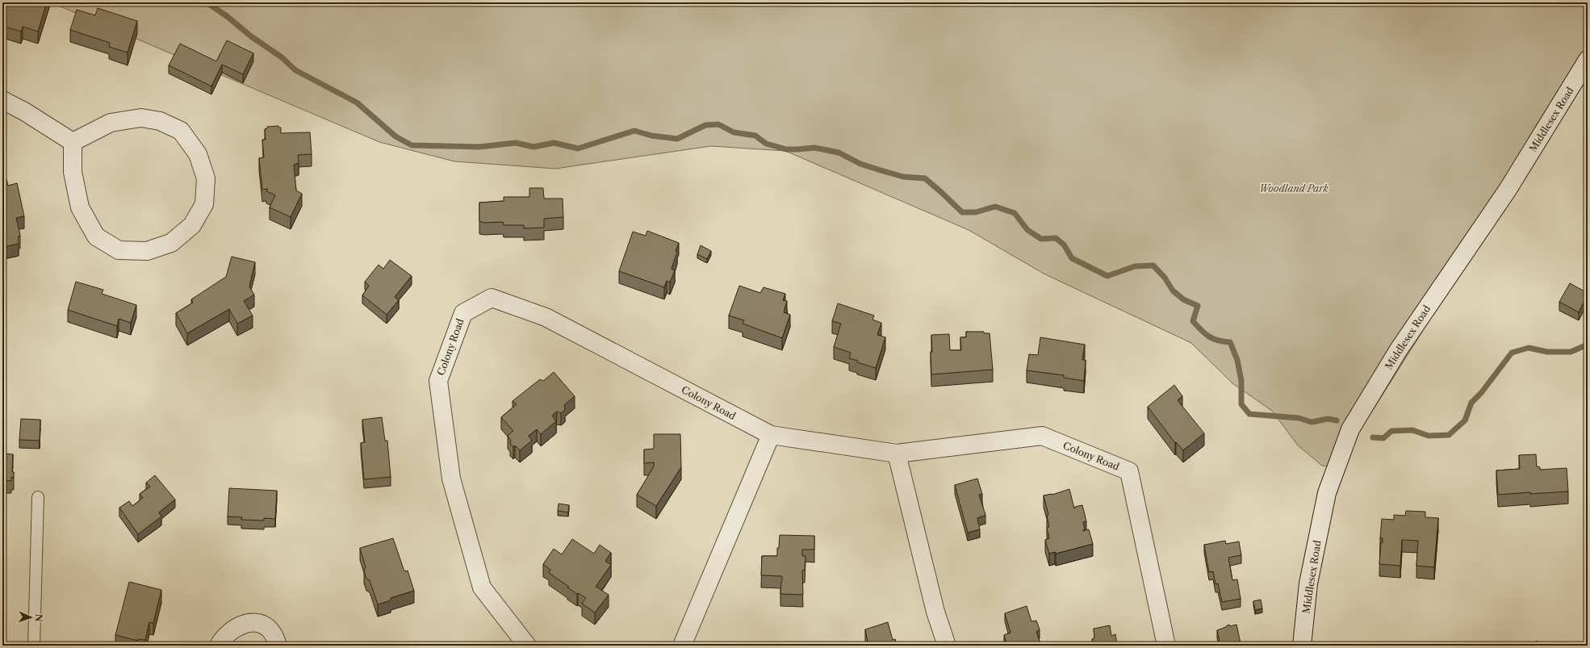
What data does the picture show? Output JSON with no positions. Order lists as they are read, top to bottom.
{
  "streets": {
    "street": ["Middlesex Road", "Colony Road"]
  },
  "parks": ["Woodland Park"],
  "north": "right"
}
